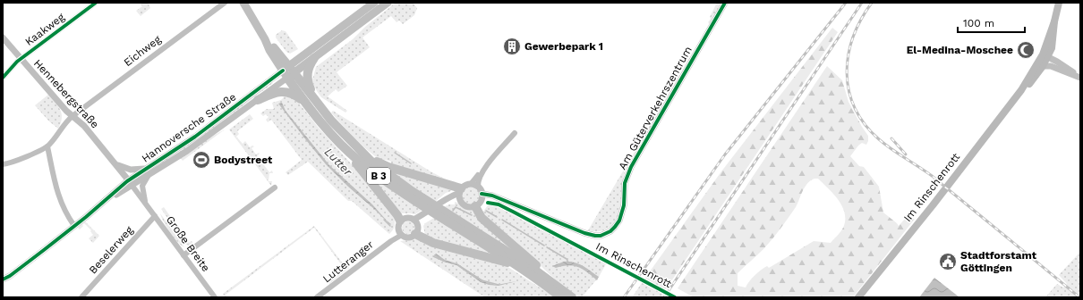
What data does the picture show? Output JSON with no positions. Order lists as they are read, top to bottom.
{
  "streets": {
    "highway": ["B 3"],
    "main road": ["Hannoversche Straße", "Im Rinschenrott"],
    "street": [
      "Kaakweg",
      "Eichweg",
      "Hennebergstraße",
      "Am Güterverkehrszentrum",
      "Große Breite",
      "Beselerweg",
      "Lutteranger"
    ]
  },
  "crossings": [
    ["Kaakweg", "Hennebergstraße"],
    ["Eichweg", "Hennebergstraße"],
    ["Hennebergstraße", "Hannoversche Straße"],
    ["Hennebergstraße", "Große Breite"],
    ["Hannoversche Straße", "B 3"],
    ["Hannoversche Straße", "Große Breite"],
    ["Große Breite", "Beselerweg"]
  ],
  "water": ["Lutter"],
  "places": {
    "building": ["Gewerbepark 1"],
    "mosque": ["El-Medina-Moschee"],
    "sports": ["Bodystreet"],
    "public building": ["Stadtforstamt Göttingen"]
  },
  "scale_bar": "100 m"
}
